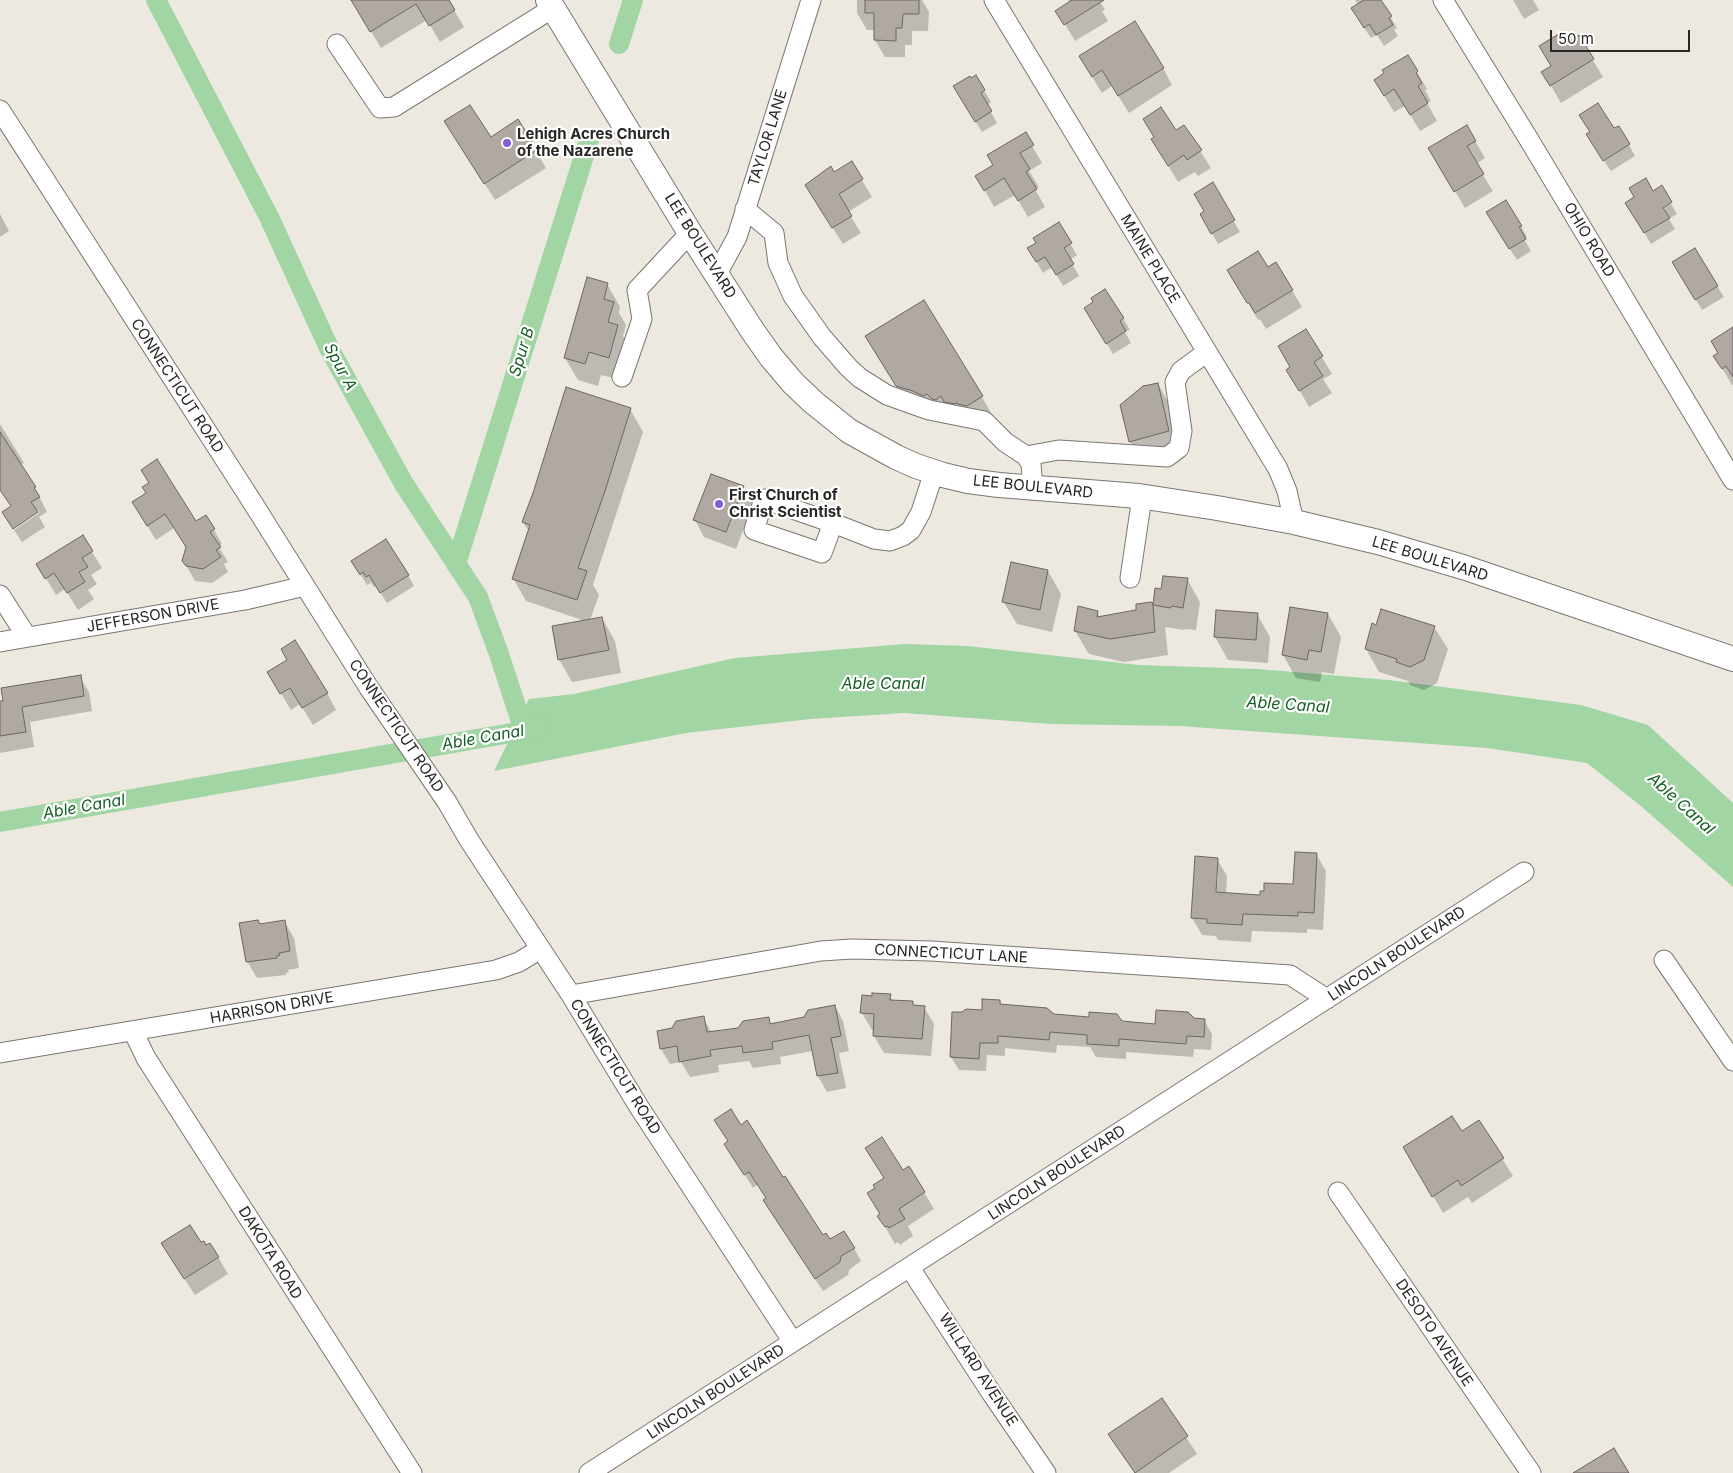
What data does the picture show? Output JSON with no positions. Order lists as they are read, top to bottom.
{
  "streets": {
    "main road": ["LEE BOULEVARD"],
    "street": [
      "TAYLOR LANE",
      "OHIO ROAD",
      "MAINE PLACE",
      "CONNECTICUT ROAD",
      "JEFFERSON DRIVE",
      "CONNECTICUT LANE",
      "LINCOLN BOULEVARD",
      "HARRISON DRIVE",
      "DAKOTA ROAD",
      "DESOTO AVENUE",
      "WILLARD AVENUE"
    ]
  },
  "crossings": [
    ["TAYLOR LANE", "LEE BOULEVARD"],
    ["LEE BOULEVARD", "MAINE PLACE"],
    ["CONNECTICUT ROAD", "JEFFERSON DRIVE"],
    ["CONNECTICUT ROAD", "CONNECTICUT LANE"],
    ["CONNECTICUT ROAD", "LINCOLN BOULEVARD"],
    ["CONNECTICUT ROAD", "HARRISON DRIVE"],
    ["CONNECTICUT LANE", "LINCOLN BOULEVARD"],
    ["LINCOLN BOULEVARD", "WILLARD AVENUE"],
    ["HARRISON DRIVE", "DAKOTA ROAD"]
  ],
  "water": ["Spur B", "Spur A", "Able Canal"],
  "places": ["Lehigh Acres Church of the Nazarene", "First Church of Christ Scientist"],
  "scale_bar": "50 m"
}
